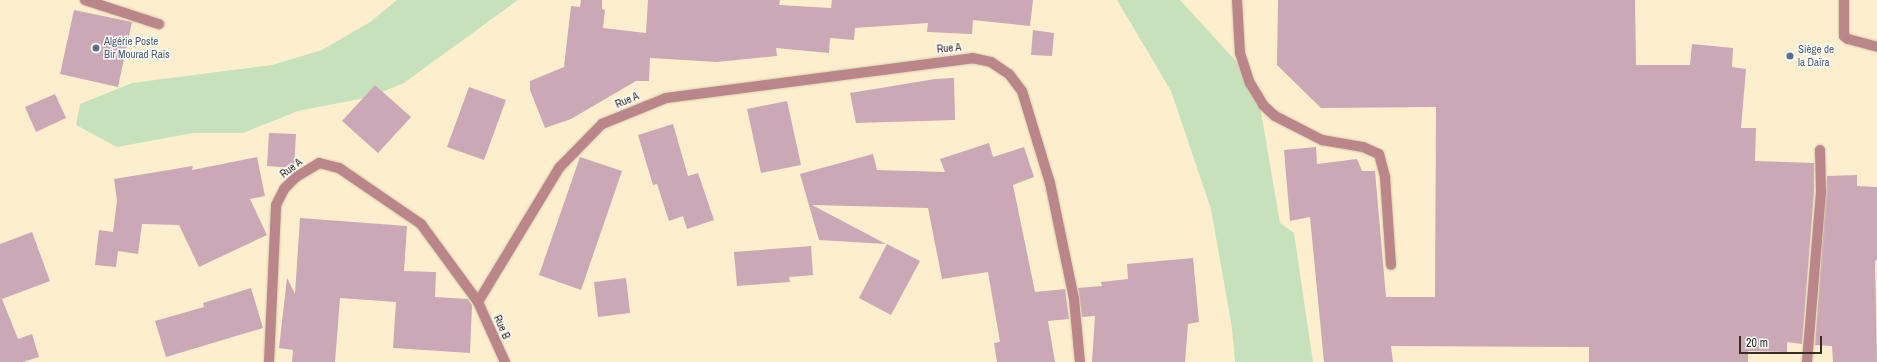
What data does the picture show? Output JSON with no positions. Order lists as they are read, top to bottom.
{
  "streets": {
    "street": ["Rue A", "Rue B"]
  },
  "crossings": [
    ["Rue A", "Rue B"]
  ],
  "places": ["Algérie Poste Bir Mourad Raïs", "Siège de la Daïra"],
  "scale_bar": "20 m"
}
